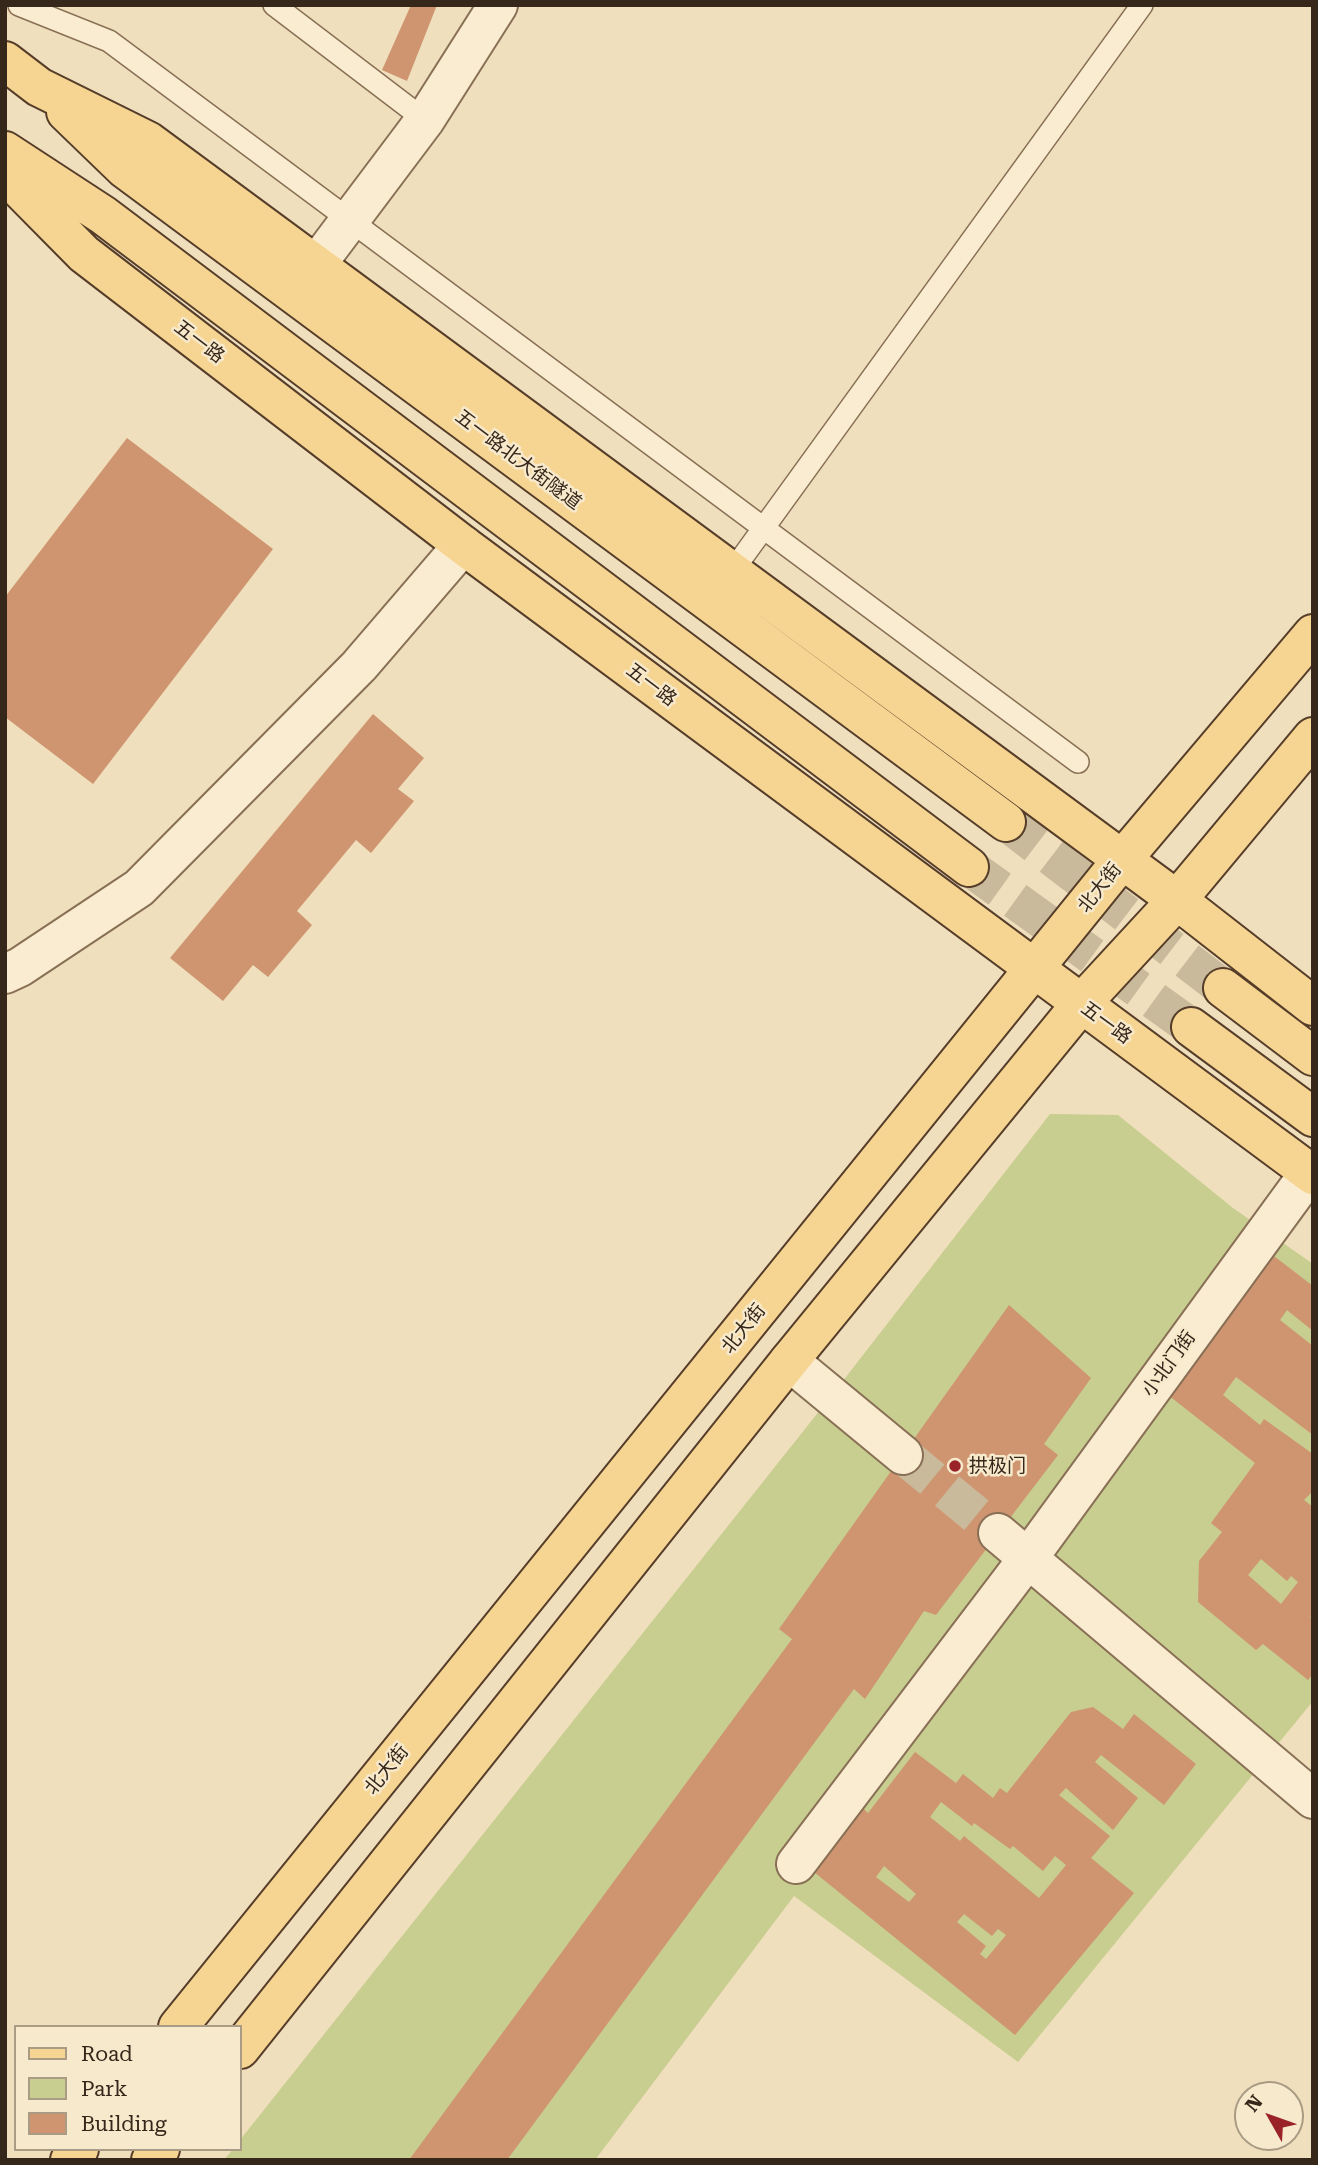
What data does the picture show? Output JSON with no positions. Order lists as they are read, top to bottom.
{
  "streets": {
    "main road": ["五一路", "五一路北大街隧道", "北大街"],
    "street": ["小北门街"]
  },
  "crossings": [
    ["五一路", "北大街"],
    ["五一路", "小北门街"]
  ],
  "places": ["拱极门"],
  "legend": ["Road", "Park", "Building"],
  "north": "top left"
}
